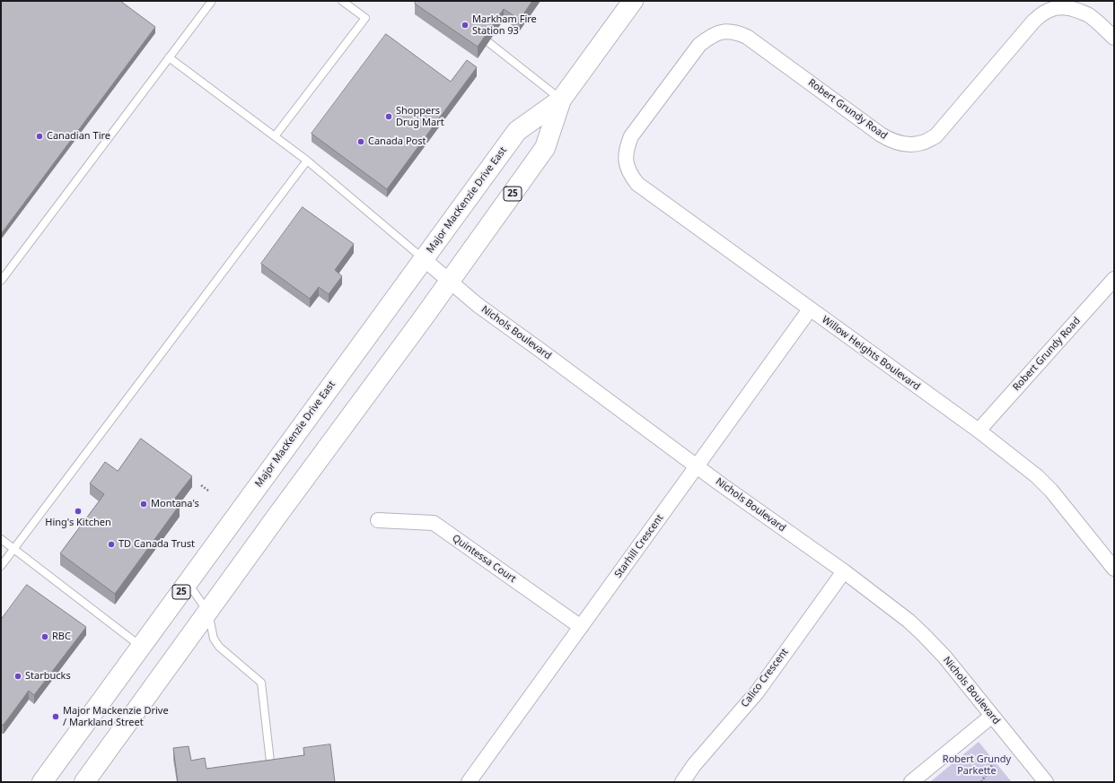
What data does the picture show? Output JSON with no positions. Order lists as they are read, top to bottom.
{
  "streets": {
    "main road": ["25", "Major MacKenzie Drive East"],
    "street": [
      "Robert Grundy Road",
      "Nichols Boulevard",
      "Willow Heights Boulevard",
      "Starhill Crescent",
      "Quintessa Court",
      "Calico Crescent"
    ]
  },
  "crossings": [
    ["Robert Grundy Road", "Willow Heights Boulevard"],
    ["Major MacKenzie Drive East", "Nichols Boulevard"],
    ["Nichols Boulevard", "Starhill Crescent"],
    ["Nichols Boulevard", "Calico Crescent"],
    ["Willow Heights Boulevard", "Starhill Crescent"],
    ["Starhill Crescent", "Quintessa Court"]
  ],
  "parks": ["Robert Grundy Parkette"],
  "places": [
    "Markham Fire Station 93",
    "Shoppers Drug Mart",
    "Canadian Tire",
    "Canada Post",
    "Montana's",
    "Hing's Kitchen",
    "TD Canada Trust",
    "RBC",
    "Starbucks",
    "Major Mackenzie Drive / Markland Street"
  ]
}
